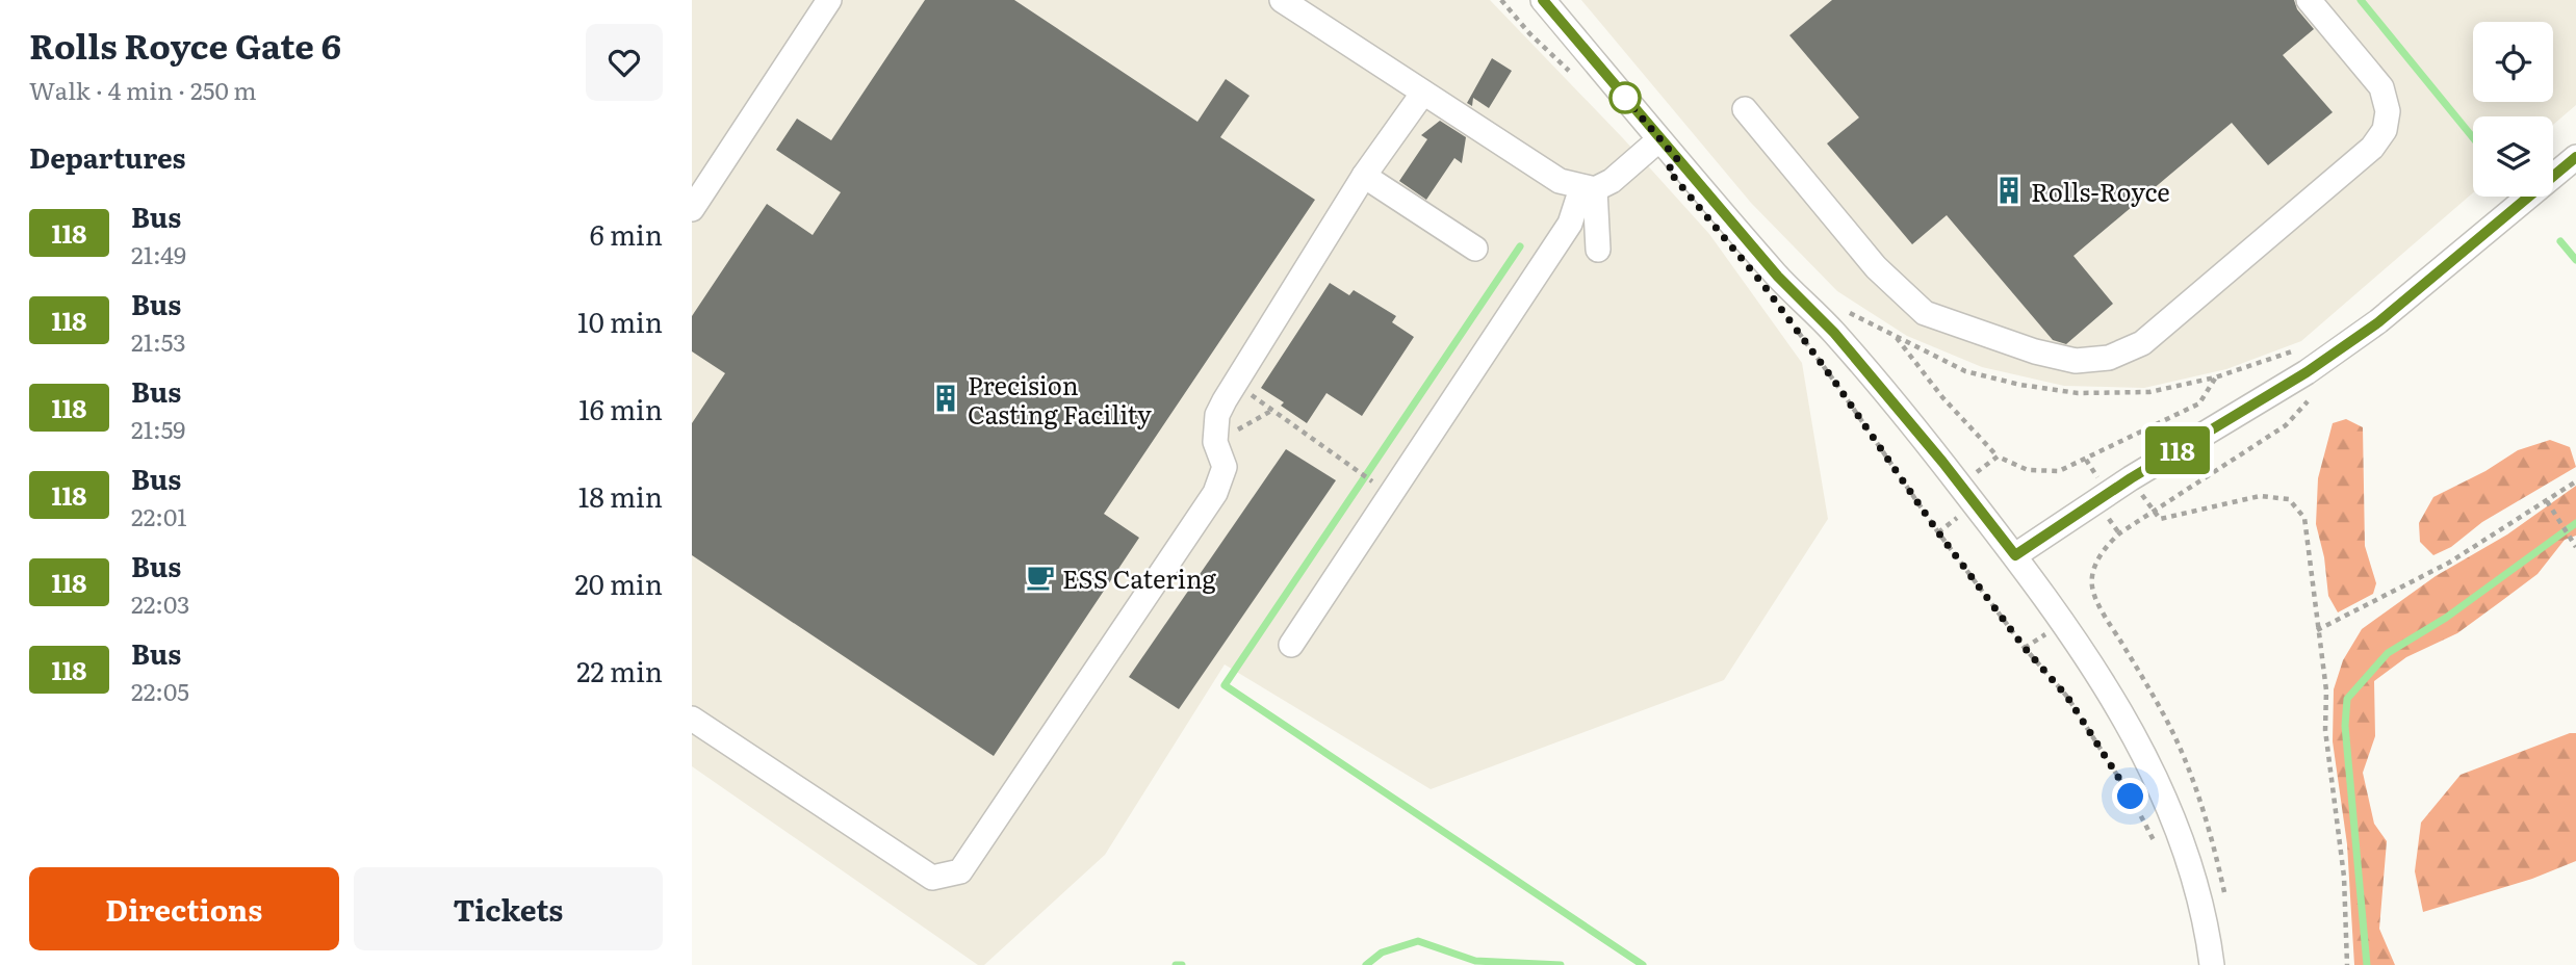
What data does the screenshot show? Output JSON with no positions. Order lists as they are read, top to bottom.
{
  "places": {
    "building": ["Rolls-Royce", "Precision Casting Facility"],
    "cafe": ["ESS Catering"]
  },
  "lines": ["bus line 118"],
  "page": {
    "heading": [
      ["Rolls Royce Gate 6", "Walk · 4 min · 250 m"],
      "Departures"
    ],
    "on_map": "118",
    "list": [
      {
        "mark": "118",
        "name": "Bus",
        "note": "21:49",
        "value": "6 min"
      },
      {
        "mark": "118",
        "name": "Bus",
        "note": "21:53",
        "value": "10 min"
      },
      {
        "mark": "118",
        "name": "Bus",
        "note": "21:59",
        "value": "16 min"
      },
      {
        "mark": "118",
        "name": "Bus",
        "note": "22:01",
        "value": "18 min"
      },
      {
        "mark": "118",
        "name": "Bus",
        "note": "22:03",
        "value": "20 min"
      },
      {
        "mark": "118",
        "name": "Bus",
        "note": "22:05",
        "value": "22 min"
      }
    ],
    "buttons": ["Directions", "Tickets"]
  }
}
